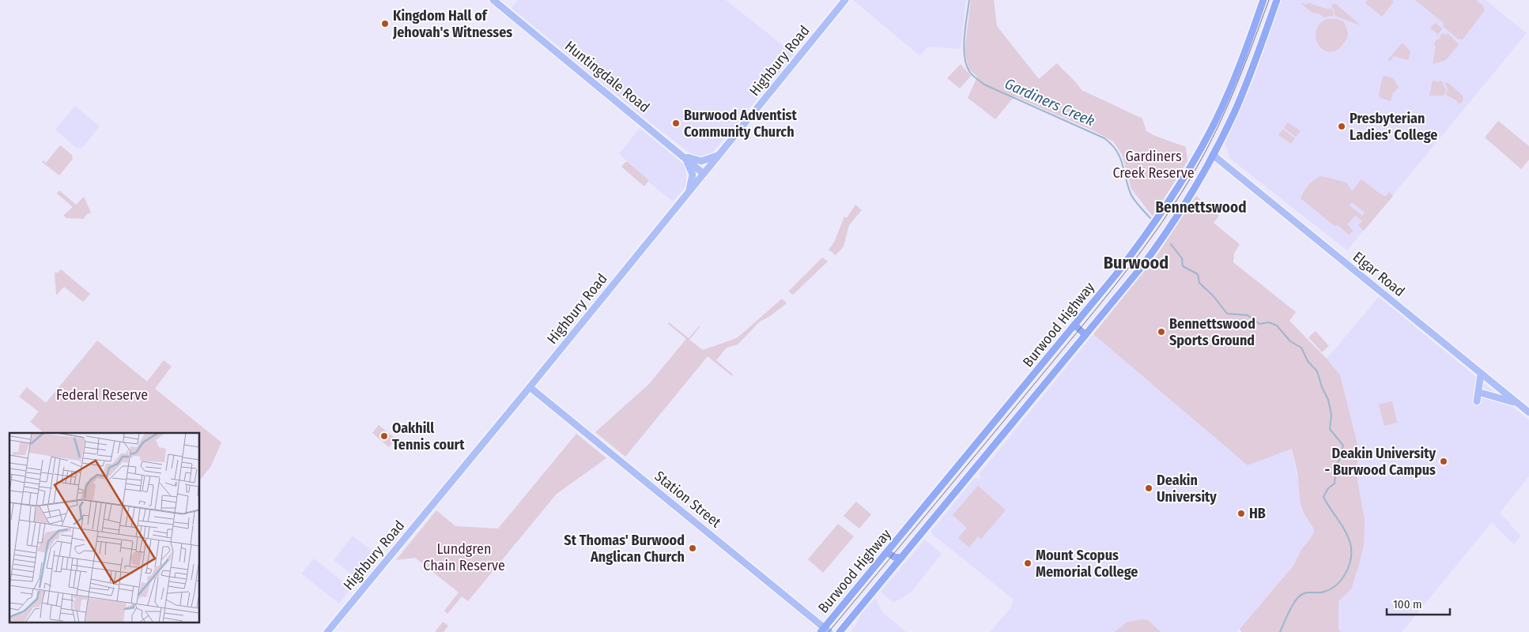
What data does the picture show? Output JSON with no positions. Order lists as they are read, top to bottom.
{
  "streets": {
    "highway": ["Burwood Highway"],
    "main road": [
      "Highbury Road",
      "Huntingdale Road",
      "Elgar Road",
      "Station Street"
    ]
  },
  "crossings": [
    ["Highbury Road", "Huntingdale Road"],
    ["Highbury Road", "Station Street"],
    ["Elgar Road", "Burwood Highway"],
    ["Burwood Highway", "Station Street"]
  ],
  "districts": ["Bennettswood", "Burwood"],
  "water": ["Gardiners Creek"],
  "parks": ["Gardiners Creek Reserve", "Federal Reserve", "Lundgren Chain Reserve"],
  "places": [
    "Kingdom Hall of Jehovah's Witnesses",
    "Burwood Adventist Community Church",
    "Presbyterian Ladies' College",
    "Bennettswood Sports Ground",
    "Oakhill Tennis court",
    "Deakin University - Burwood Campus",
    "Deakin University",
    "HB",
    "St Thomas' Burwood Anglican Church",
    "Mount Scopus Memorial College"
  ],
  "scale_bar": "100 m"
}
